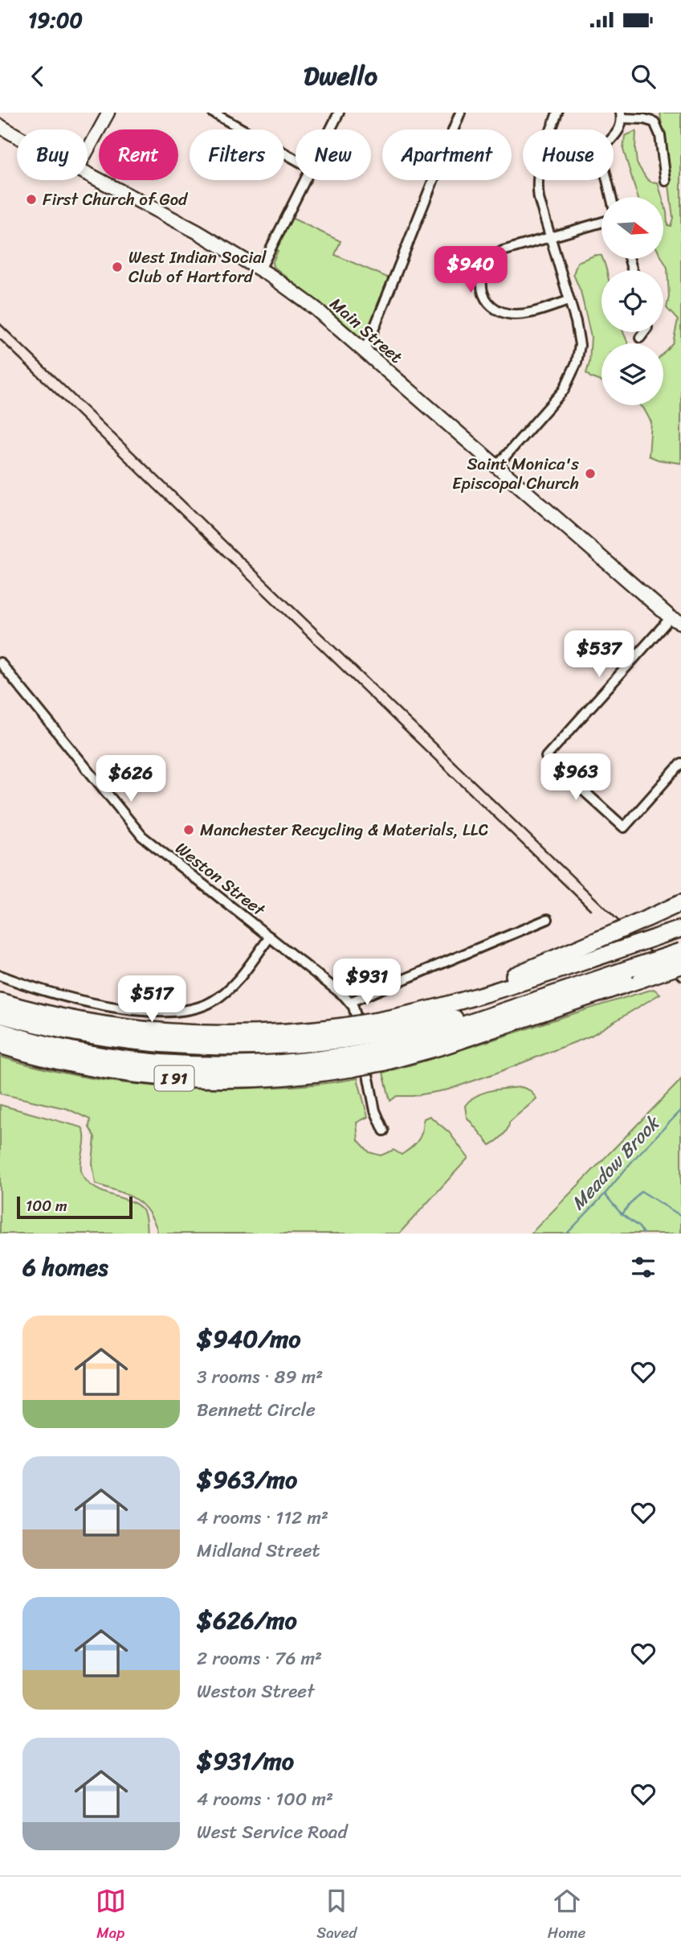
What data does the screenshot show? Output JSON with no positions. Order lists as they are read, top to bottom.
{
  "streets": {
    "highway": ["I 91"],
    "main road": ["Main Street"],
    "street": ["Weston Street"]
  },
  "water": ["Meadow Brook"],
  "places": [
    "First Church of God",
    "West Indian Social Club of Hartford",
    "Saint Monica's Episcopal Church",
    "Manchester Recycling & Materials, LLC"
  ],
  "scale_bar": "100 m",
  "north": "right",
  "page": {
    "status": "19:00",
    "header": "Dwello",
    "chip": [
      "Buy",
      "Rent",
      "Filters",
      "New",
      "Apartment",
      "House"
    ],
    "price": [
      "$940",
      "$537",
      "$963",
      "$626",
      "$931",
      "$517"
    ],
    "scale": "100 m",
    "heading": "6 homes",
    "list": [
      {
        "name": "$940/mo",
        "note": "3 rooms · 89 m² · Bennett Circle"
      },
      {
        "name": "$963/mo",
        "note": "4 rooms · 112 m² · Midland Street"
      },
      {
        "name": "$626/mo",
        "note": "2 rooms · 76 m² · Weston Street"
      },
      {
        "name": "$931/mo",
        "note": "4 rooms · 100 m² · West Service Road"
      }
    ],
    "tabs": ["Map", "Saved", "Home"]
  }
}
